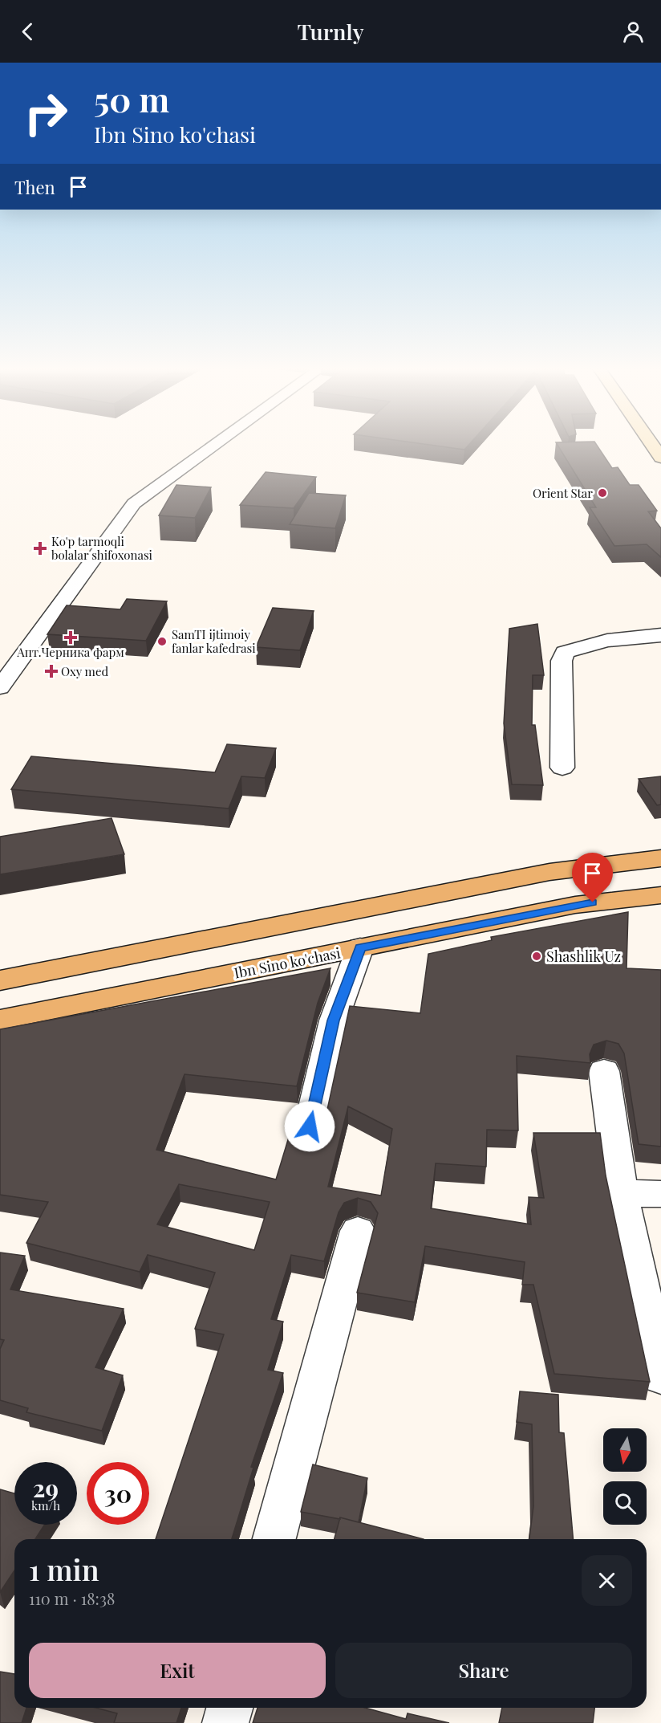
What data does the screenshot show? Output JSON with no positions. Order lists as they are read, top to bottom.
{
  "streets": {
    "main road": ["Ibn Sino ko'chasi"]
  },
  "places": {
    "other": ["Orient Star", "SamTI ijtimoiy fanlar kafedrasi", "Shashlik Uz"],
    "health": ["Ko'p tarmoqli bolalar shifoxonasi", "Апт.Черника фарм", "Oxy med"]
  },
  "north": "bottom",
  "page": {
    "header": "Turnly",
    "turn": ["50 m", "Ibn Sino ko'chasi"],
    "then": "Then",
    "speed": "29 km/h",
    "limit": "30",
    "heading": ["1 min", "110 m · 18:38"],
    "buttons": ["Exit", "Share"]
  }
}
